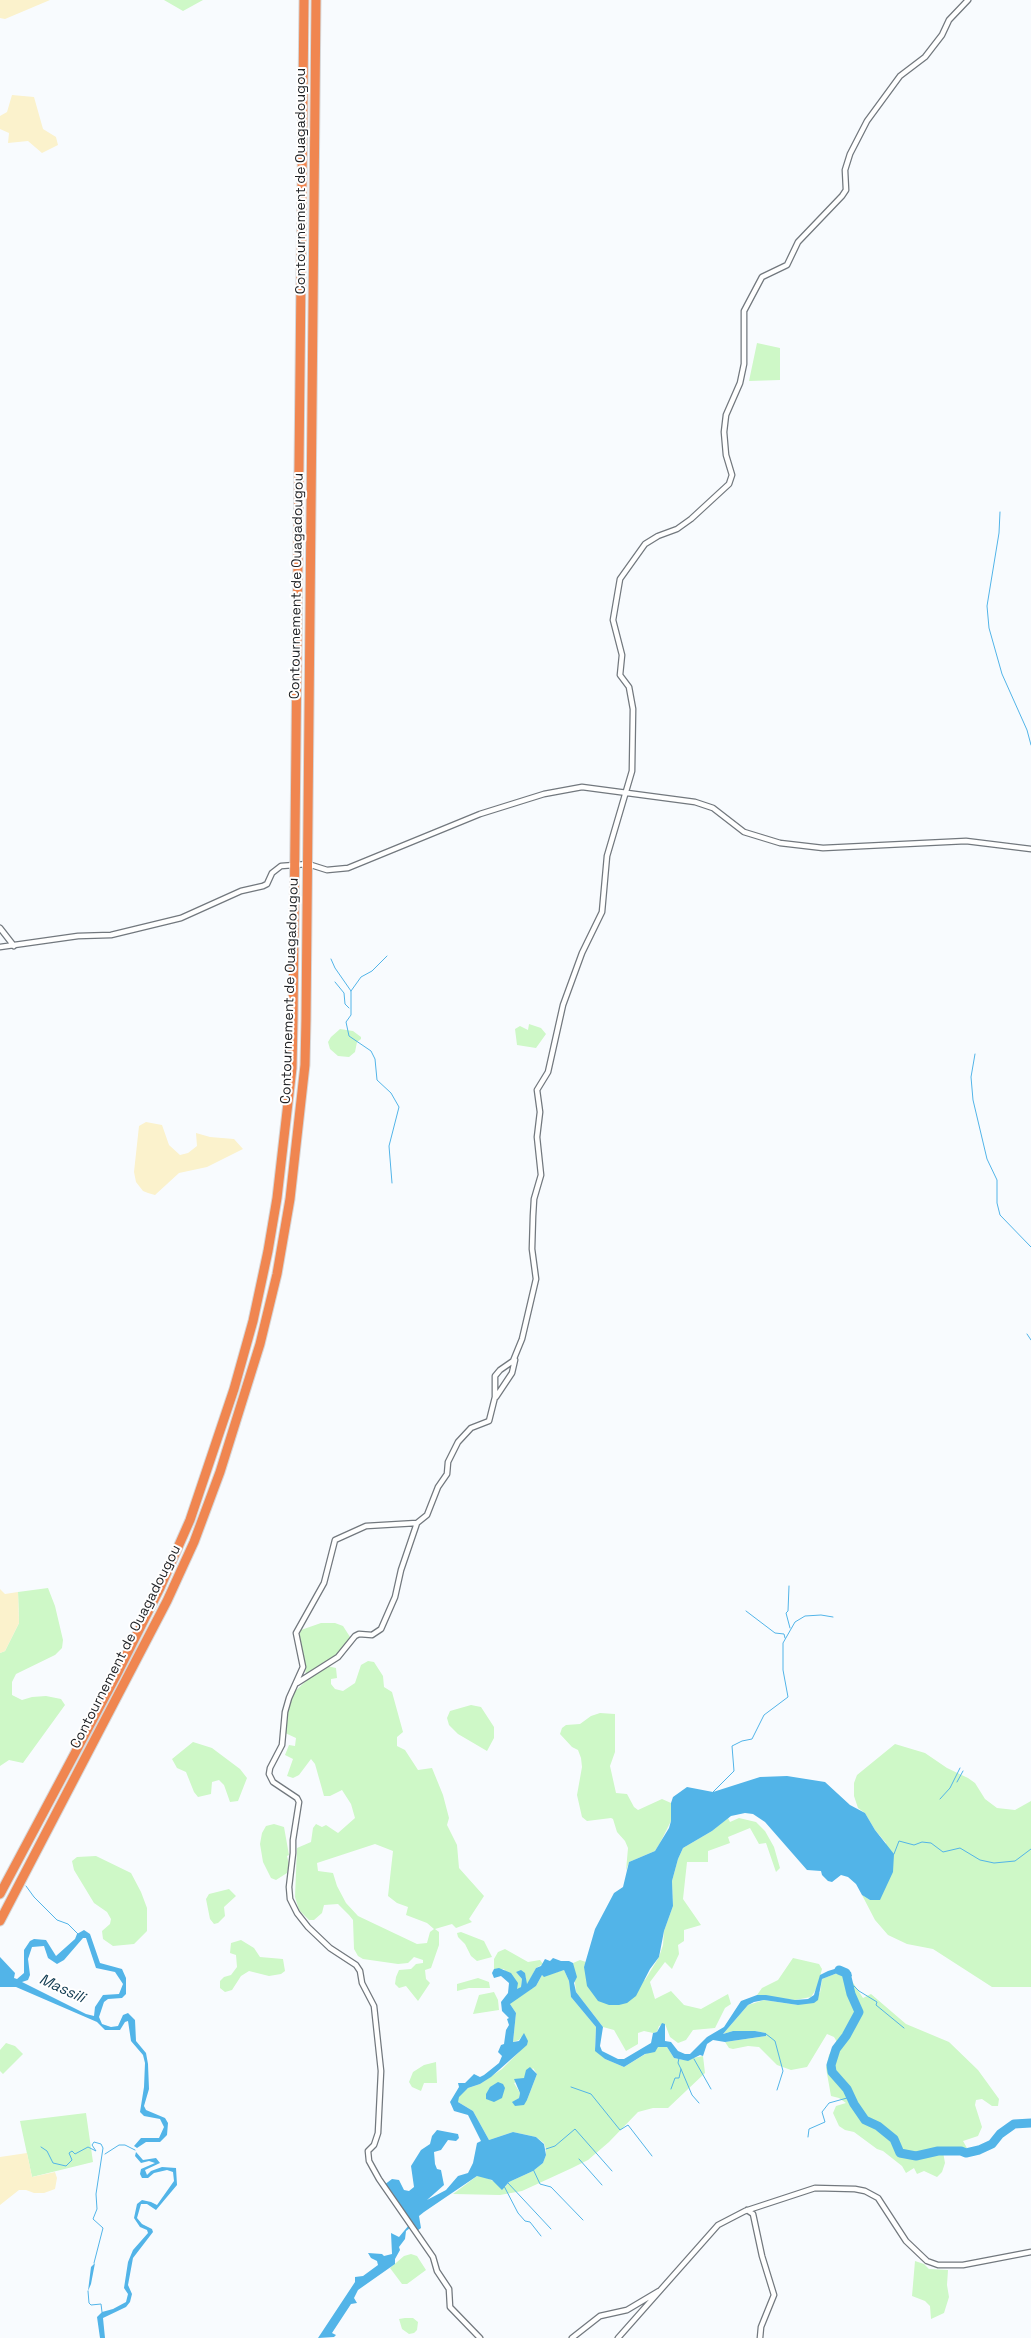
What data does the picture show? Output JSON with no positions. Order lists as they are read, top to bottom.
{
  "streets": {
    "highway": ["Contournement de Ouagadougou"]
  },
  "water": ["Massili"]
}
